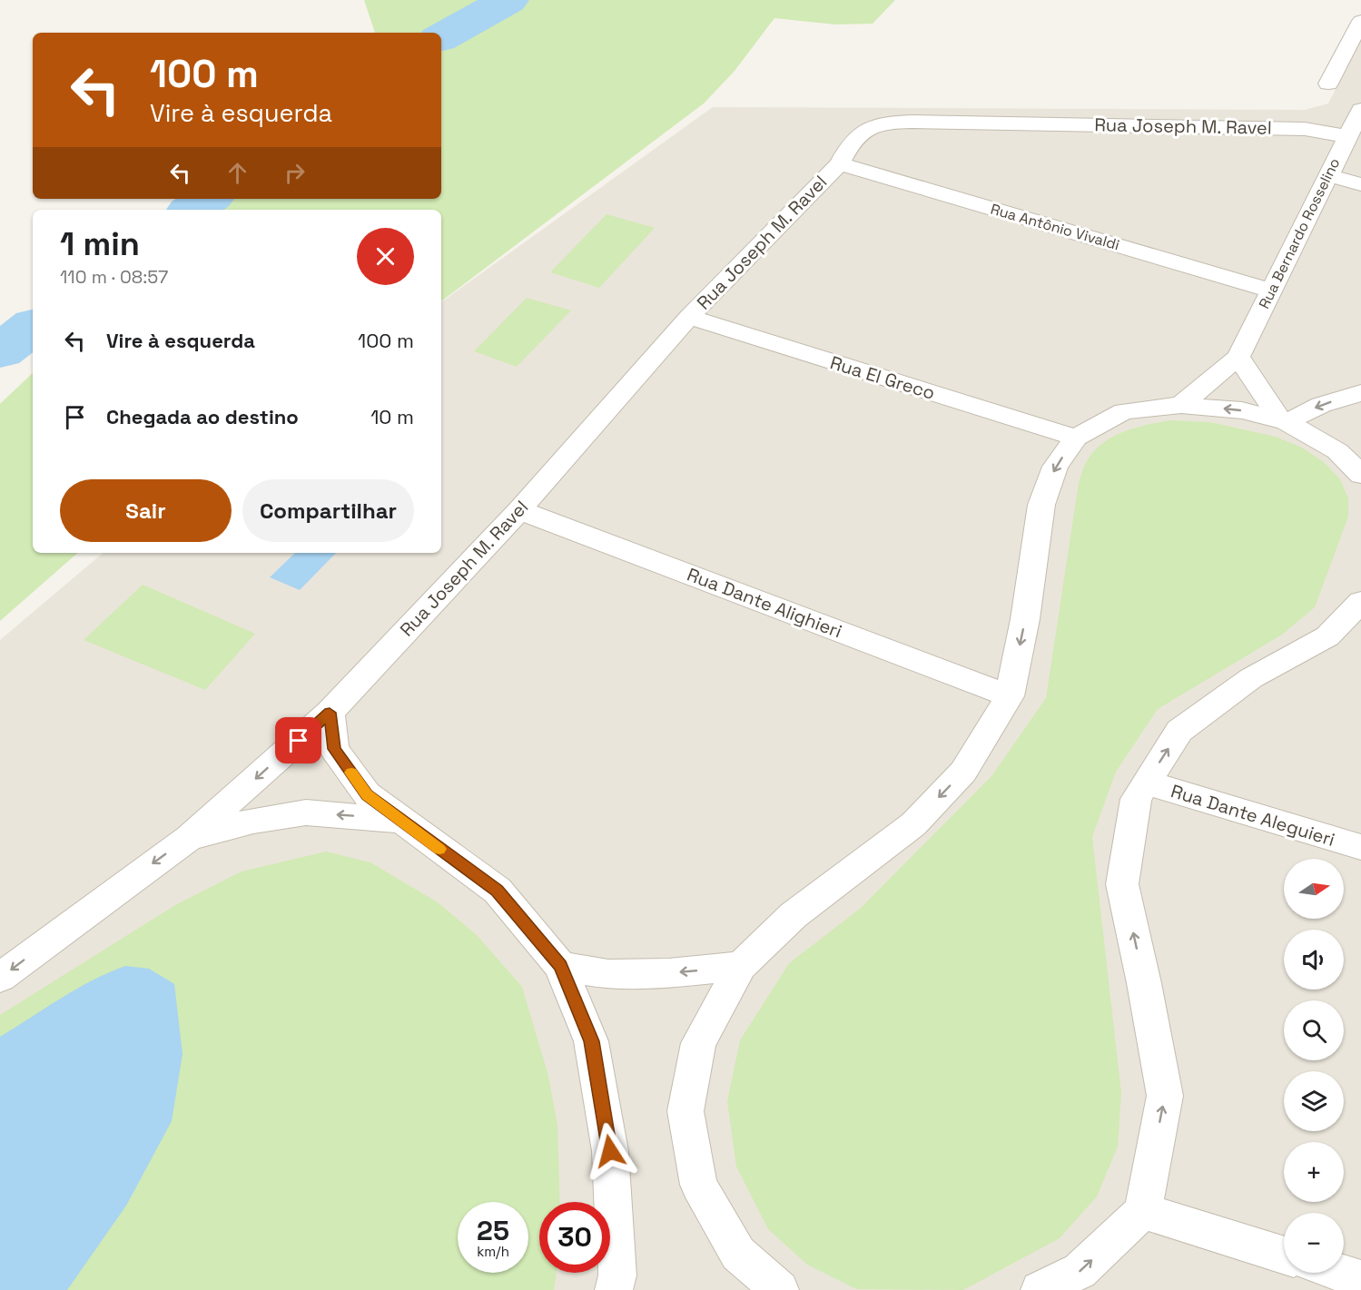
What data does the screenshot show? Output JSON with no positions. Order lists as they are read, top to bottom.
{
  "streets": {
    "street": [
      "Rua Joseph M. Ravel",
      "Rua Antônio Vivaldi",
      "Rua Bernardo Rosselino",
      "Rua El Greco",
      "Rua Dante Alighieri",
      "Rua Dante Aleguieri"
    ]
  },
  "crossings": [
    ["Rua Joseph M. Ravel", "Rua Antônio Vivaldi"],
    ["Rua Joseph M. Ravel", "Rua Bernardo Rosselino"],
    ["Rua Joseph M. Ravel", "Rua El Greco"],
    ["Rua Joseph M. Ravel", "Rua Dante Alighieri"],
    ["Rua Antônio Vivaldi", "Rua Bernardo Rosselino"]
  ],
  "north": "right",
  "page": {
    "turn": ["100 m", "Vire à esquerda"],
    "heading": ["1 min", "110 m · 08:57"],
    "list": [
      {
        "name": "Vire à esquerda",
        "value": "100 m"
      },
      {
        "name": "Chegada ao destino",
        "value": "10 m"
      }
    ],
    "buttons": ["Sair", "Compartilhar"],
    "map_buttons": ["+", "−"],
    "speed": "25 km/h",
    "limit": "30"
  }
}
